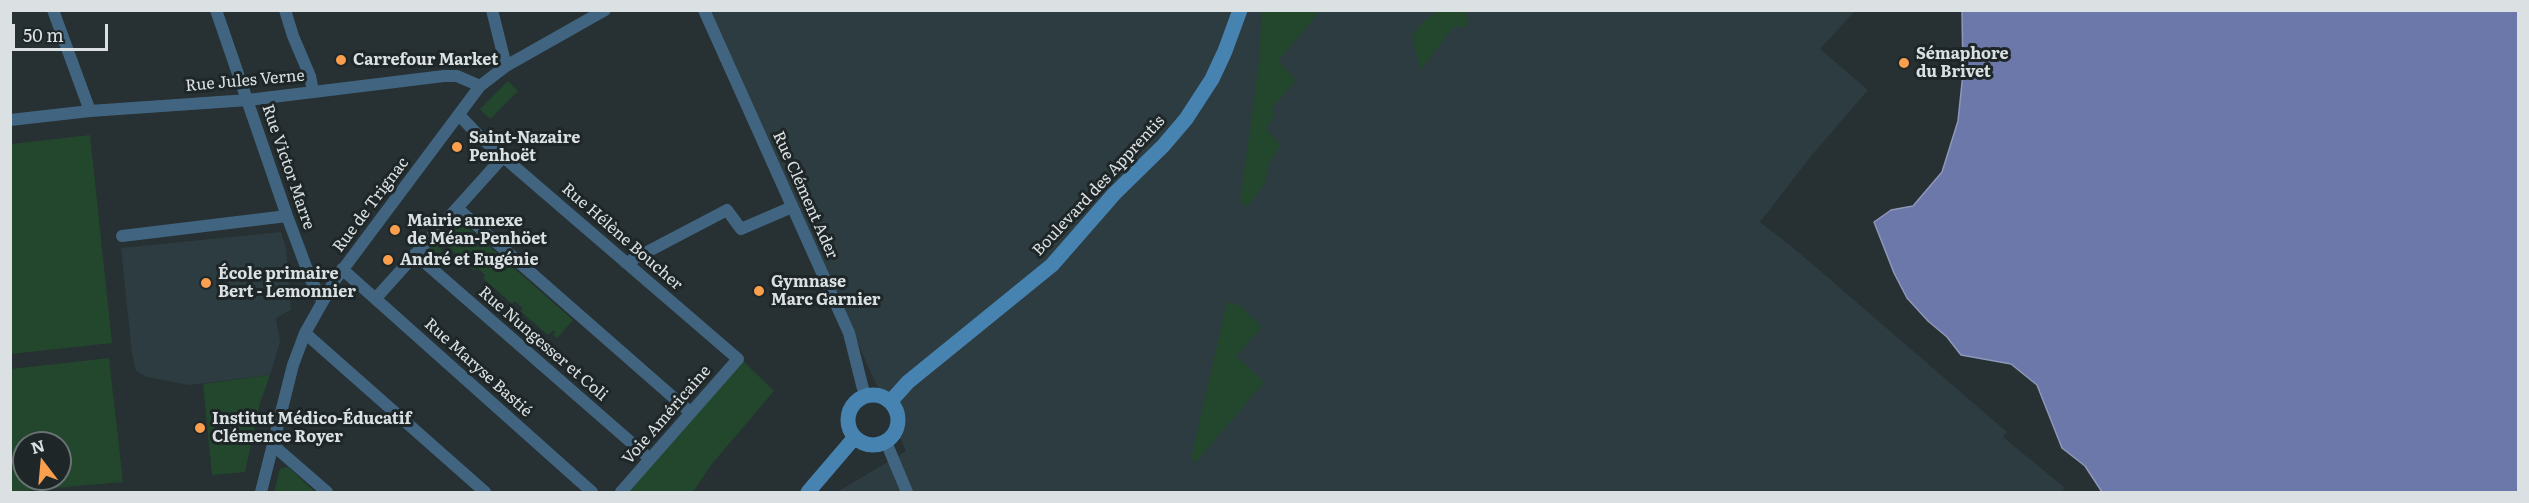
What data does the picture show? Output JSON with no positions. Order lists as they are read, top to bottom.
{
  "streets": {
    "main road": ["Boulevard des Apprentis"],
    "street": [
      "Rue Jules Verne",
      "Rue Victor Marre",
      "Rue Clément Ader",
      "Rue de Trignac",
      "Rue Hélène Boucher",
      "Rue Nungesser et Coli",
      "Rue Maryse Bastié",
      "Voie Américaine"
    ]
  },
  "crossings": [
    ["Rue Jules Verne", "Rue Victor Marre"],
    ["Rue Jules Verne", "Rue de Trignac"],
    ["Rue Victor Marre", "Rue de Trignac"],
    ["Boulevard des Apprentis", "Rue Clément Ader"],
    ["Rue de Trignac", "Rue Hélène Boucher"],
    ["Rue de Trignac", "Rue Maryse Bastié"],
    ["Rue Hélène Boucher", "Voie Américaine"],
    ["Rue Nungesser et Coli", "Voie Américaine"]
  ],
  "places": [
    "Carrefour Market",
    "Sémaphore du Brivet",
    "Saint-Nazaire Penhoët",
    "Mairie annexe de Méan-Penhöet",
    "André et Eugénie",
    "École primaire Bert - Lemonnier",
    "Gymnase Marc Garnier",
    "Institut Médico-Éducatif Clémence Royer"
  ],
  "scale_bar": "50 m",
  "north": "top"
}
